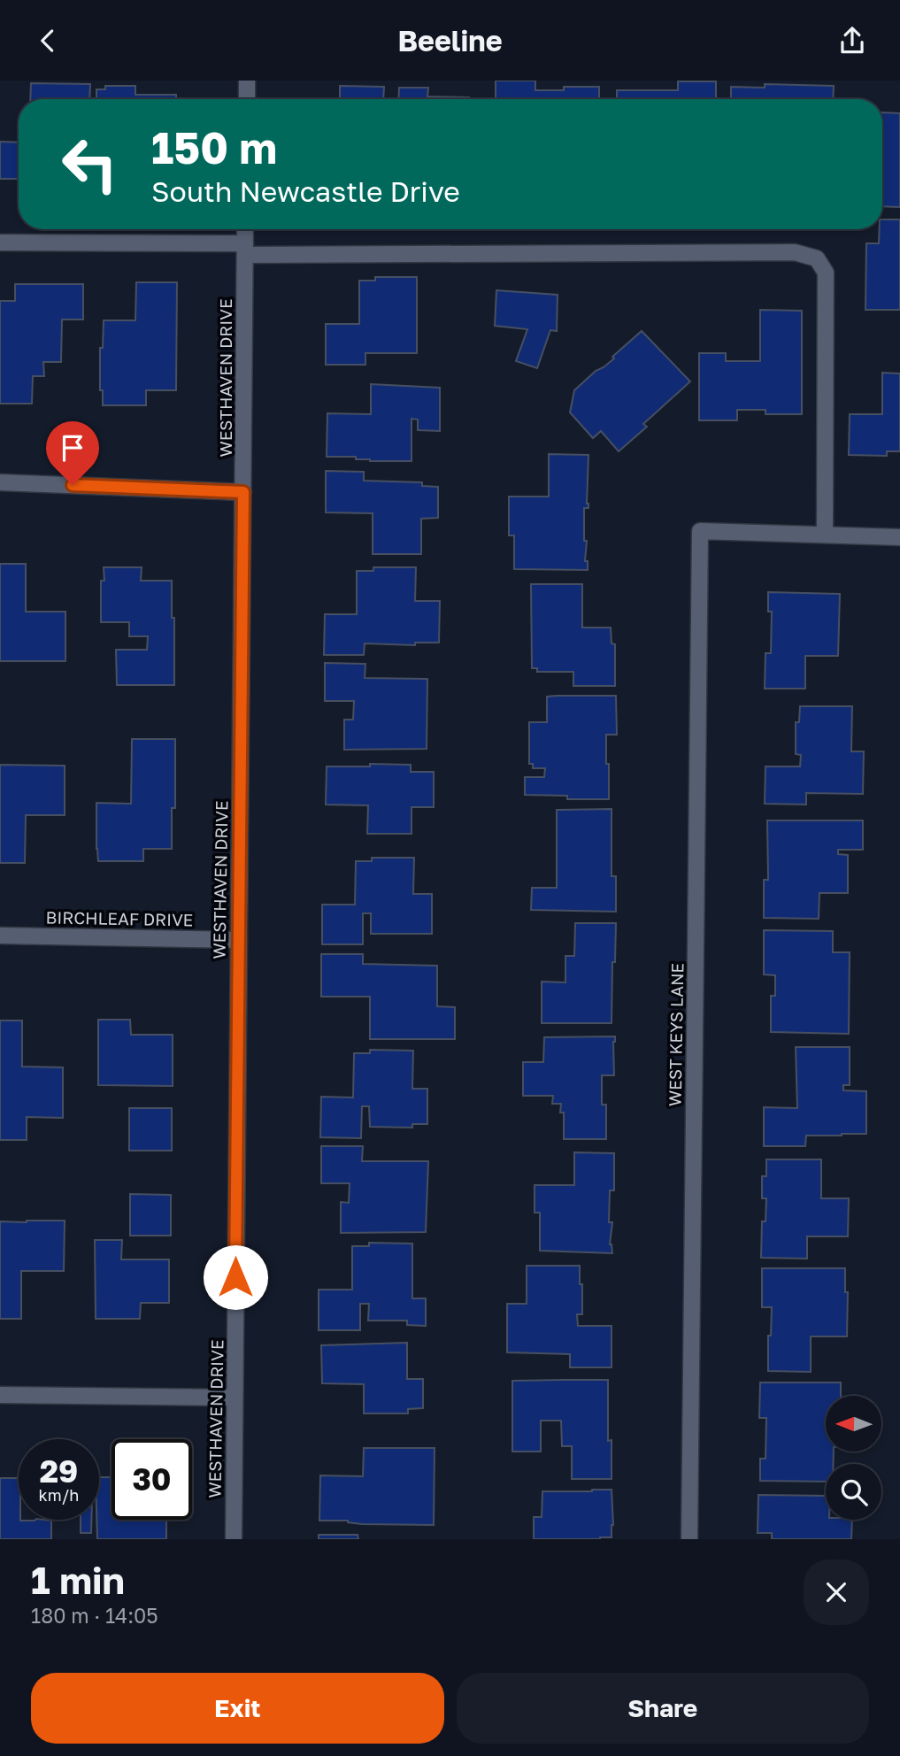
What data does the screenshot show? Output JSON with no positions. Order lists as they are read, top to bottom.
{
  "streets": {
    "street": ["WESTHAVEN DRIVE", "BIRCHLEAF DRIVE", "WEST KEYS LANE"]
  },
  "crossings": [
    ["WESTHAVEN DRIVE", "BIRCHLEAF DRIVE"]
  ],
  "north": "left",
  "page": {
    "header": "Beeline",
    "turn": ["150 m", "South Newcastle Drive"],
    "speed": "29 km/h",
    "limit": "30",
    "heading": ["1 min", "180 m · 14:05"],
    "buttons": ["Exit", "Share"]
  }
}
